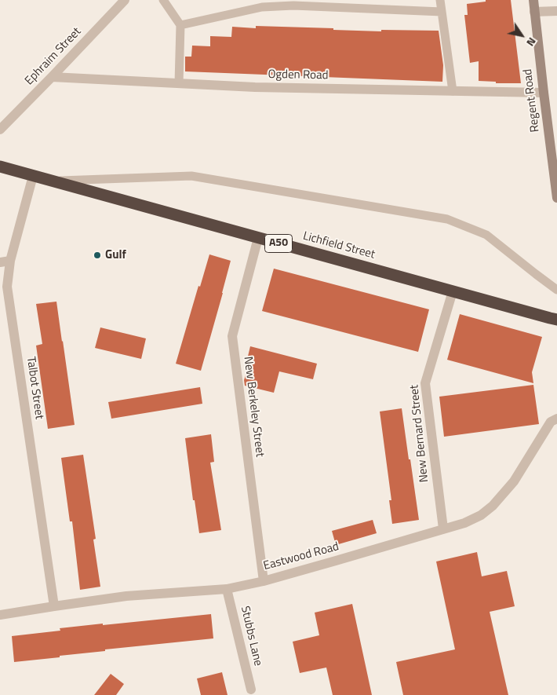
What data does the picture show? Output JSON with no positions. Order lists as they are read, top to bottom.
{
  "streets": {
    "highway": ["A50", "Lichfield Street"],
    "street": [
      "Ephraim Street",
      "Ogden Road",
      "Regent Road",
      "Talbot Street",
      "New Berkeley Street",
      "New Bernard Street",
      "Eastwood Road",
      "Stubbs Lane"
    ]
  },
  "crossings": [
    ["Ephraim Street", "Ogden Road"],
    ["Ogden Road", "Regent Road"],
    ["Lichfield Street", "Talbot Street"],
    ["Lichfield Street", "New Berkeley Street"],
    ["Lichfield Street", "New Bernard Street"],
    ["Talbot Street", "Eastwood Road"],
    ["New Berkeley Street", "Eastwood Road"],
    ["New Bernard Street", "Eastwood Road"],
    ["Eastwood Road", "Stubbs Lane"]
  ],
  "places": ["Gulf"],
  "north": "bottom right"
}
